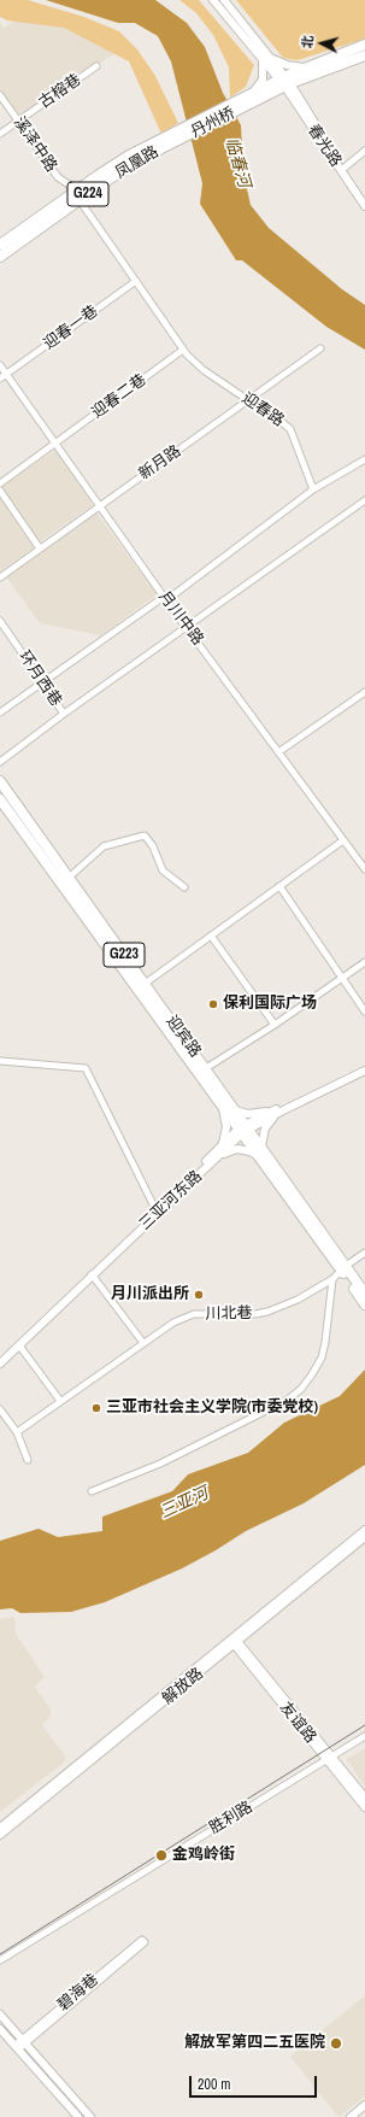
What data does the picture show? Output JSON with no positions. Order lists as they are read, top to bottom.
{
  "streets": {
    "highway": [
      "丹州桥",
      "凤凰路",
      "G224",
      "G223",
      "迎宾路"
    ],
    "main road": [
      "春光路",
      "三亚河东路",
      "解放路",
      "友谊路"
    ],
    "street": [
      "古榕巷",
      "溪泽中路",
      "迎春一巷",
      "迎春二巷",
      "迎春路",
      "新月路",
      "月川中路",
      "环月西巷",
      "川北巷",
      "胜利路",
      "碧海巷"
    ]
  },
  "crossings": [
    ["古榕巷", "溪泽中路"],
    ["丹州桥", "凤凰路"],
    ["丹州桥", "G224"],
    ["溪泽中路", "凤凰路"],
    ["春光路", "G224"],
    ["凤凰路", "迎春路"],
    ["迎春一巷", "迎春路"],
    ["迎春一巷", "月川中路"],
    ["迎春二巷", "迎春路"],
    ["迎春二巷", "月川中路"],
    ["迎春路", "新月路"],
    ["新月路", "月川中路"],
    ["迎宾路", "三亚河东路"],
    ["迎宾路", "川北巷"],
    ["解放路", "友谊路"],
    ["友谊路", "胜利路"]
  ],
  "water": ["临春河", "三亚河"],
  "places": [
    "保利国际广场",
    "月川派出所",
    "三亚市社会主义学院(市委党校)",
    "金鸡岭街",
    "解放军第四二五医院"
  ],
  "scale_bar": "200 m",
  "north": "left"
}
